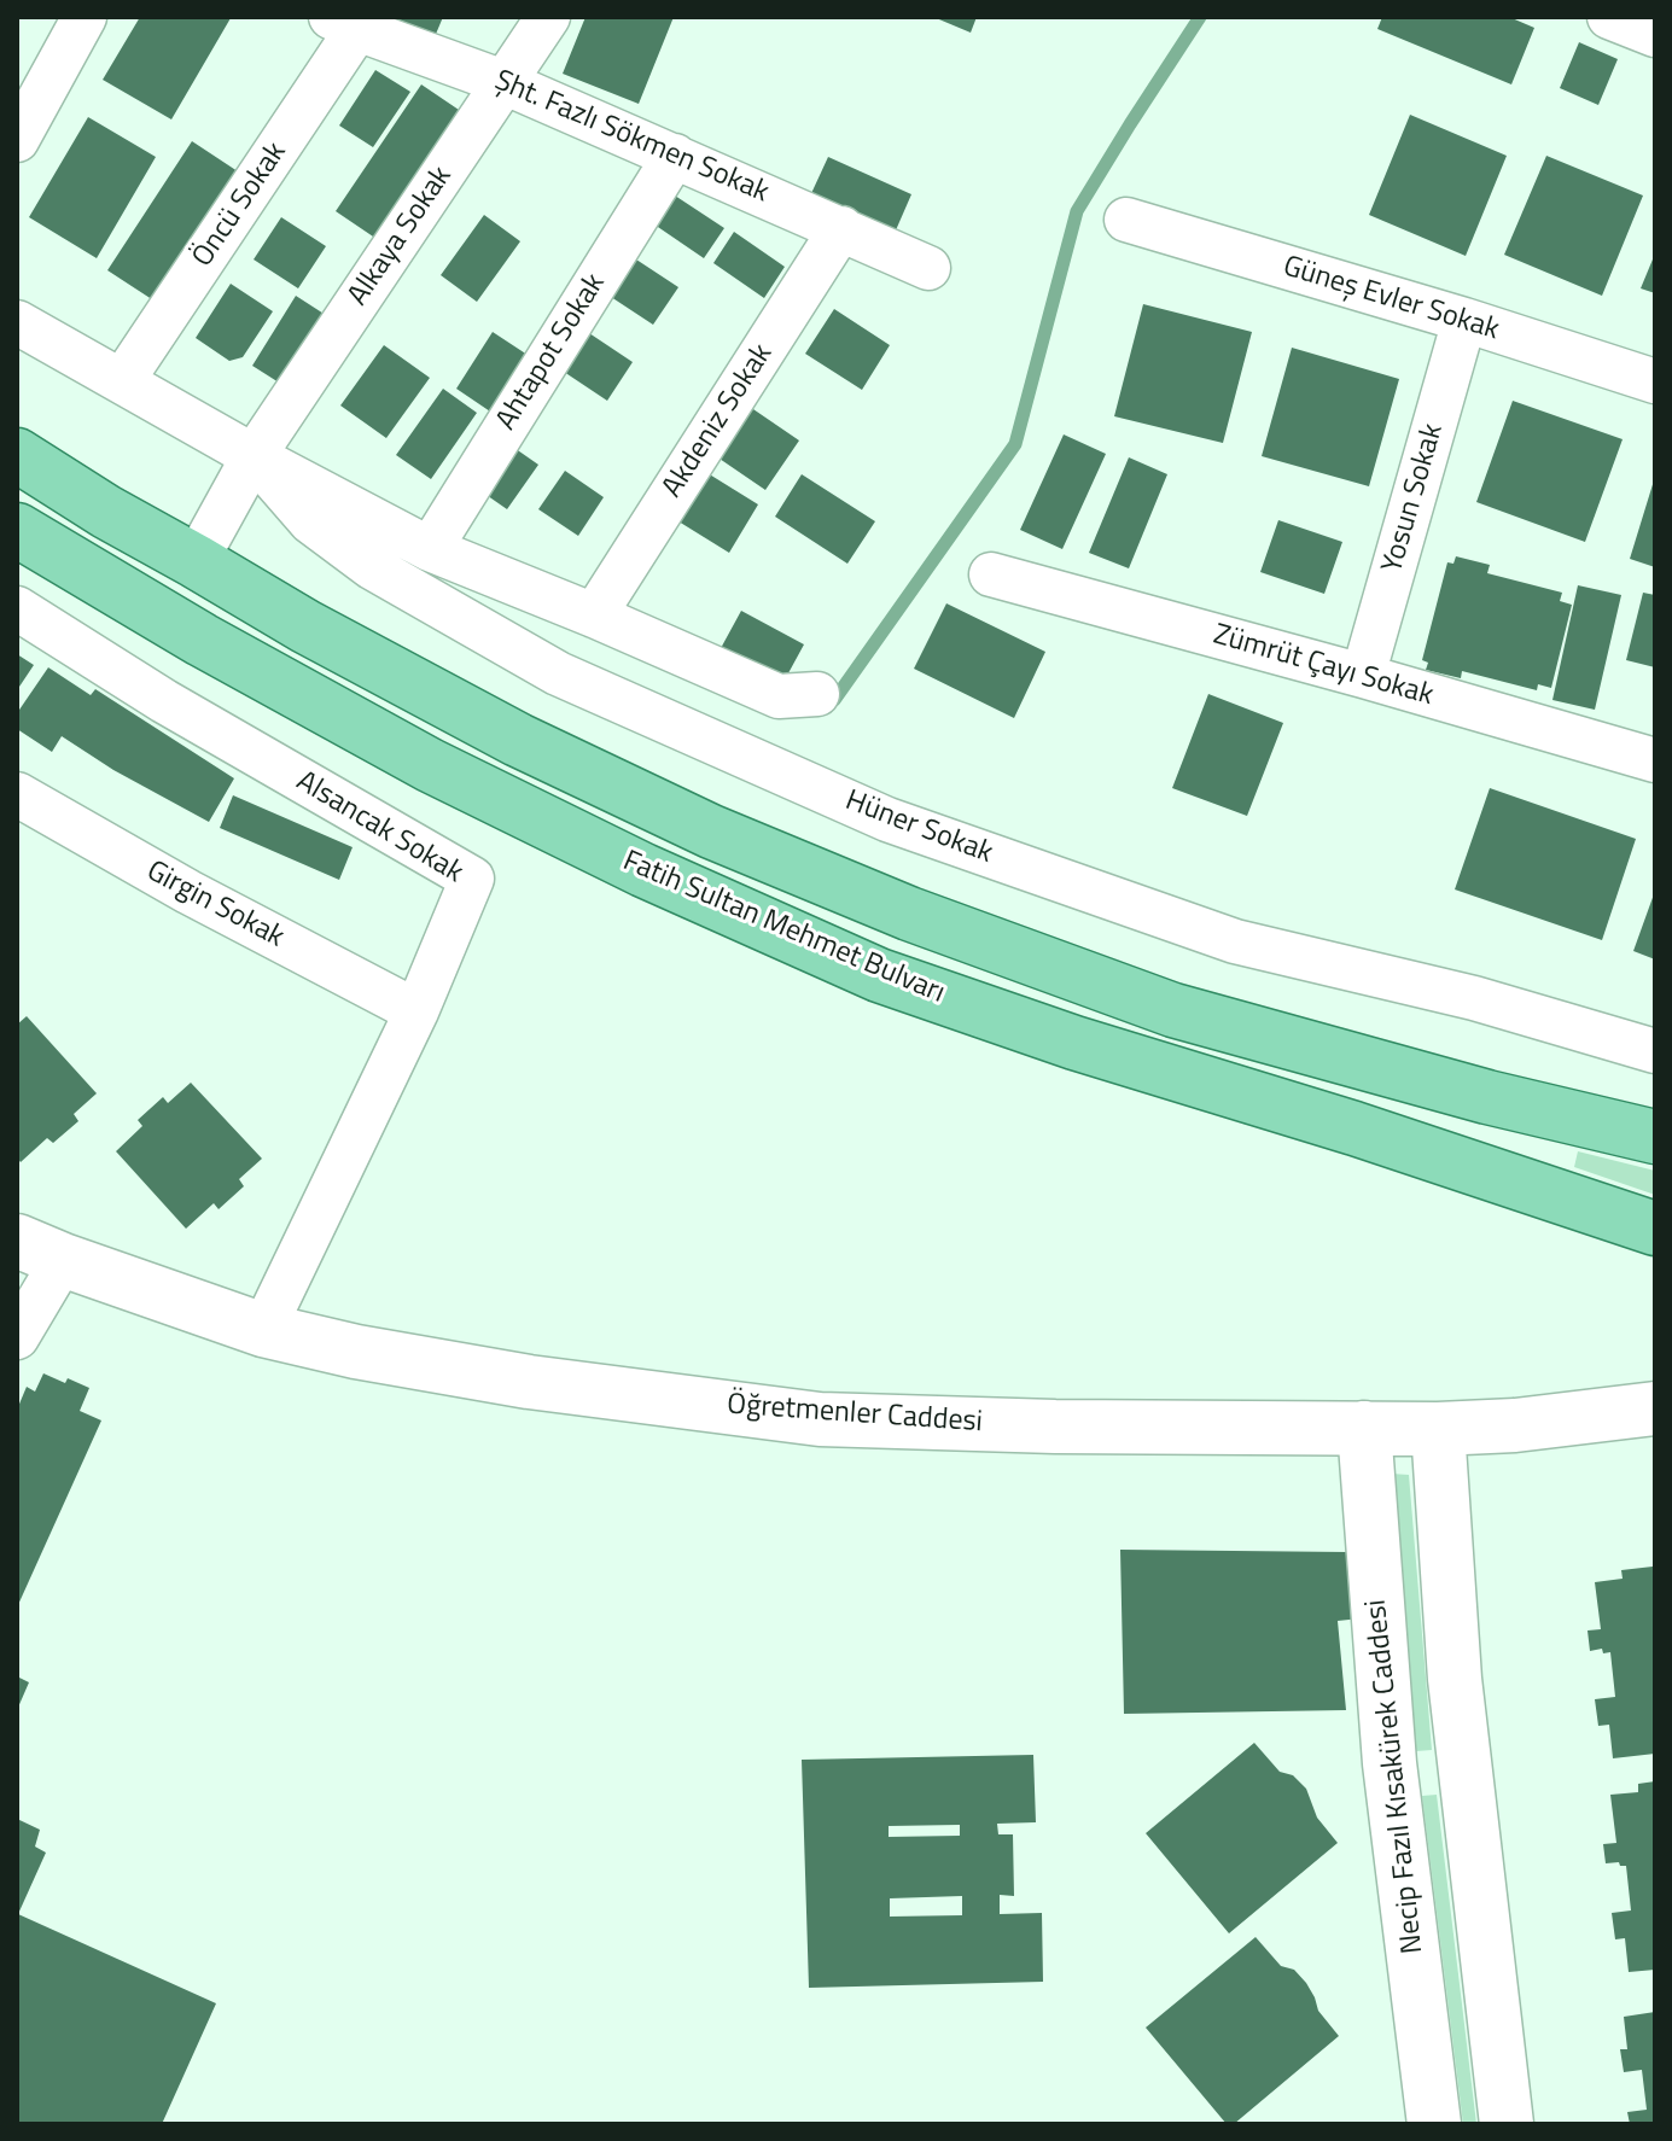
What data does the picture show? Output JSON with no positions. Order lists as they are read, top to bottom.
{
  "streets": {
    "main road": ["Fatih Sultan Mehmet Bulvarı", "Öğretmenler Caddesi", "Necip Fazıl Kısakürek Caddesi"],
    "street": [
      "Şht. Fazlı Sökmen Sokak",
      "Öncü Sokak",
      "Alkaya Sokak",
      "Güneş Evler Sokak",
      "Ahtapot Sokak",
      "Akdeniz Sokak",
      "Yosun Sokak",
      "Zümrüt Çayı Sokak",
      "Alsancak Sokak",
      "Hüner Sokak",
      "Girgin Sokak"
    ]
  },
  "crossings": [
    ["Şht. Fazlı Sökmen Sokak", "Öncü Sokak"],
    ["Şht. Fazlı Sökmen Sokak", "Alkaya Sokak"],
    ["Şht. Fazlı Sökmen Sokak", "Ahtapot Sokak"],
    ["Şht. Fazlı Sökmen Sokak", "Akdeniz Sokak"],
    ["Alkaya Sokak", "Hüner Sokak"],
    ["Güneş Evler Sokak", "Yosun Sokak"],
    ["Yosun Sokak", "Zümrüt Çayı Sokak"],
    ["Alsancak Sokak", "Girgin Sokak"],
    ["Alsancak Sokak", "Öğretmenler Caddesi"],
    ["Öğretmenler Caddesi", "Necip Fazıl Kısakürek Caddesi"]
  ]
}
